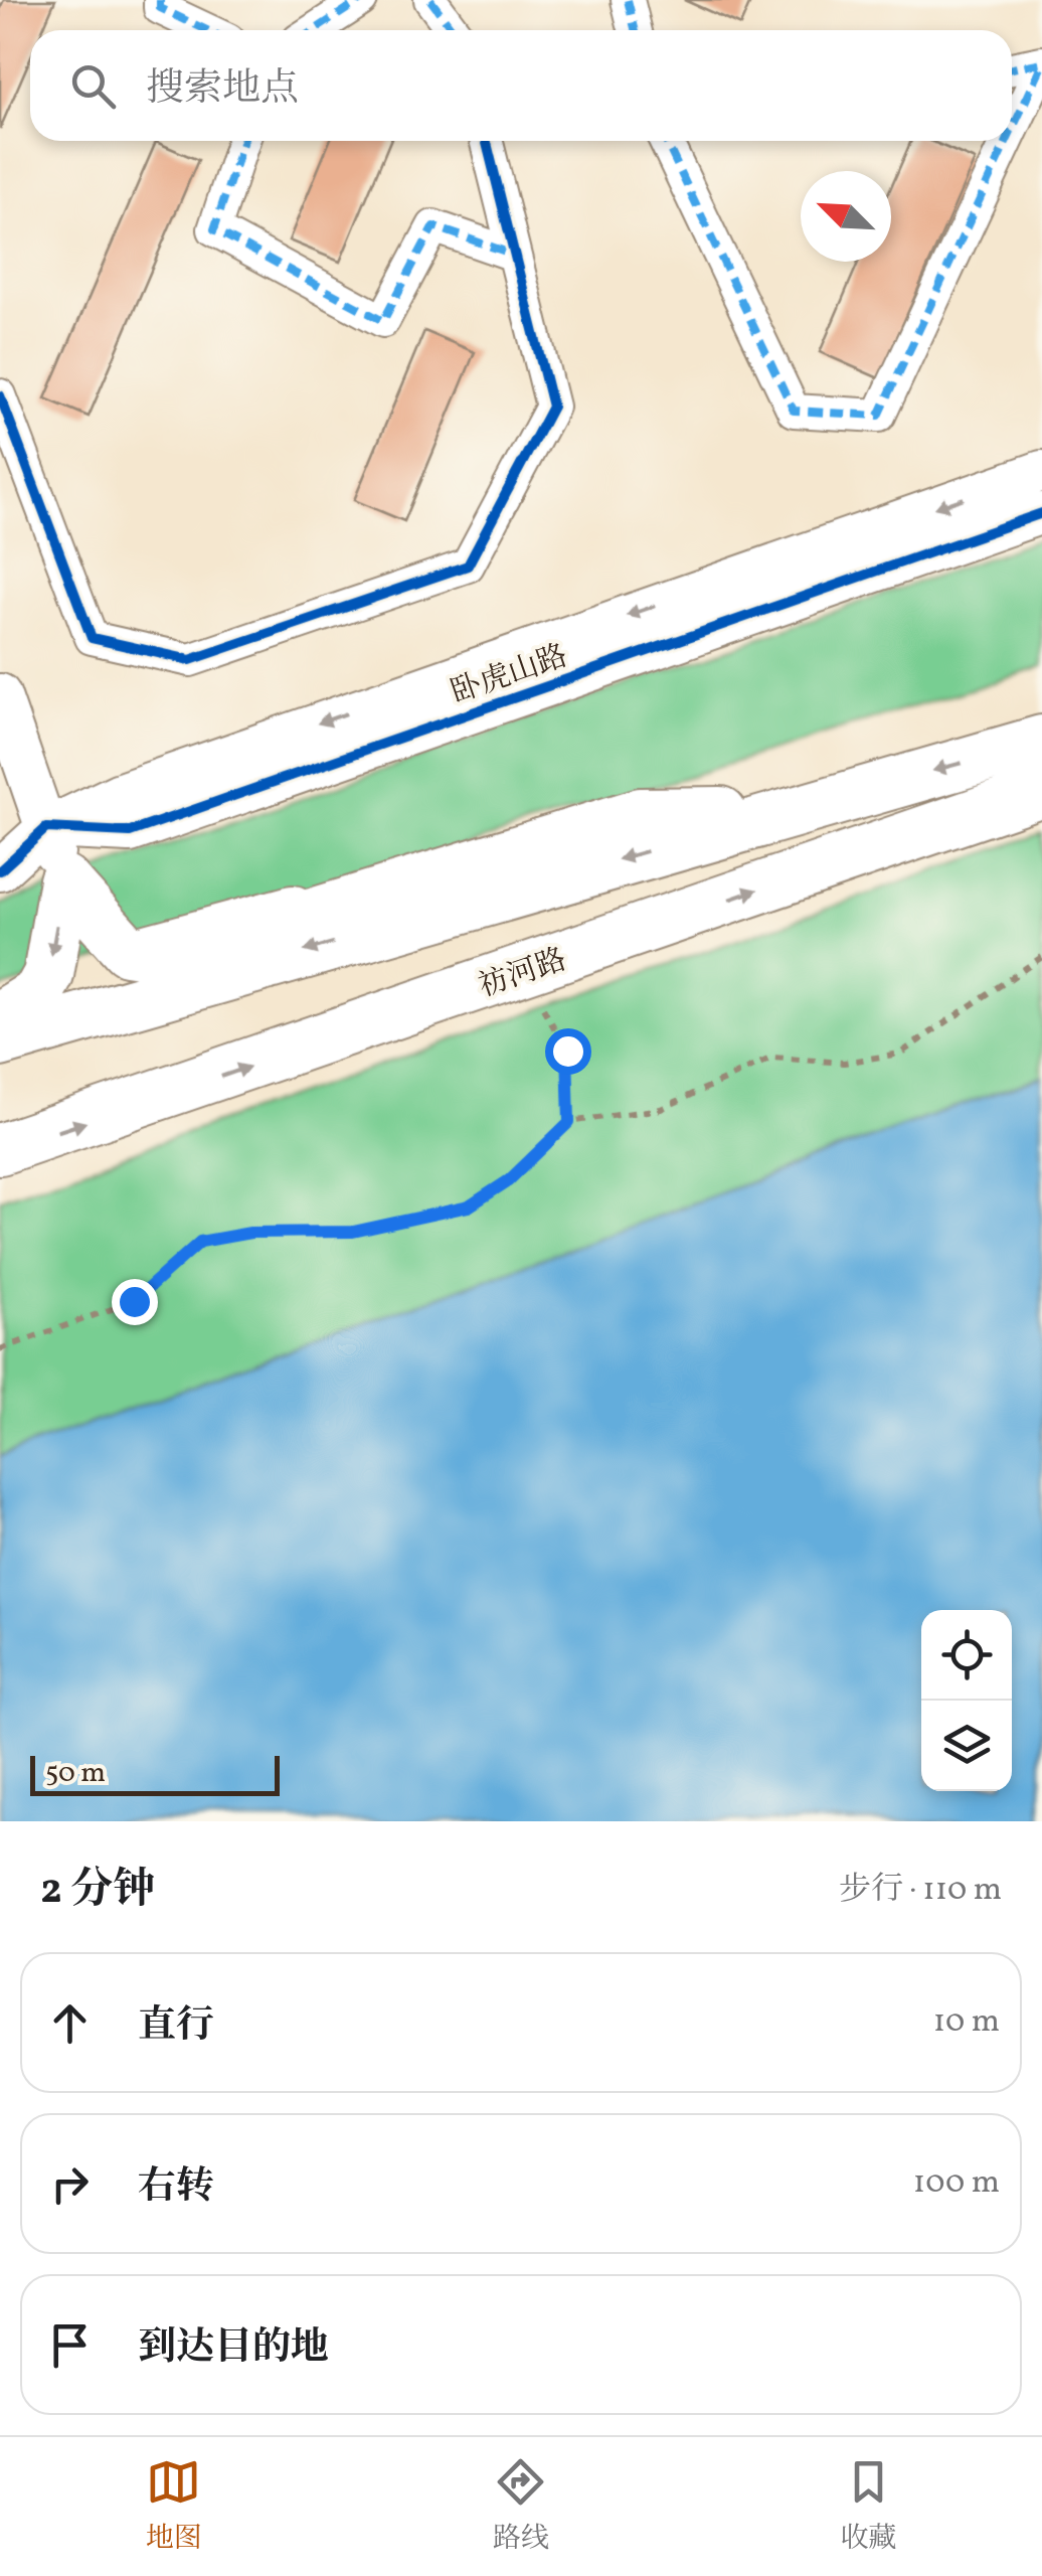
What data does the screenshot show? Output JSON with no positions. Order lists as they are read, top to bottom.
{
  "streets": {
    "main road": ["祊河路"],
    "street": ["卧虎山路"]
  },
  "scale_bar": "50 m",
  "north": "top left",
  "page": {
    "search": "搜索地点",
    "scale": "50 m",
    "heading": ["2 分钟", "步行 · 110 m"],
    "list": [
      ["直行", "10 m"],
      ["右转", "100 m"],
      "到达目的地"
    ],
    "nav": ["地图", "路线", "收藏"]
  }
}
